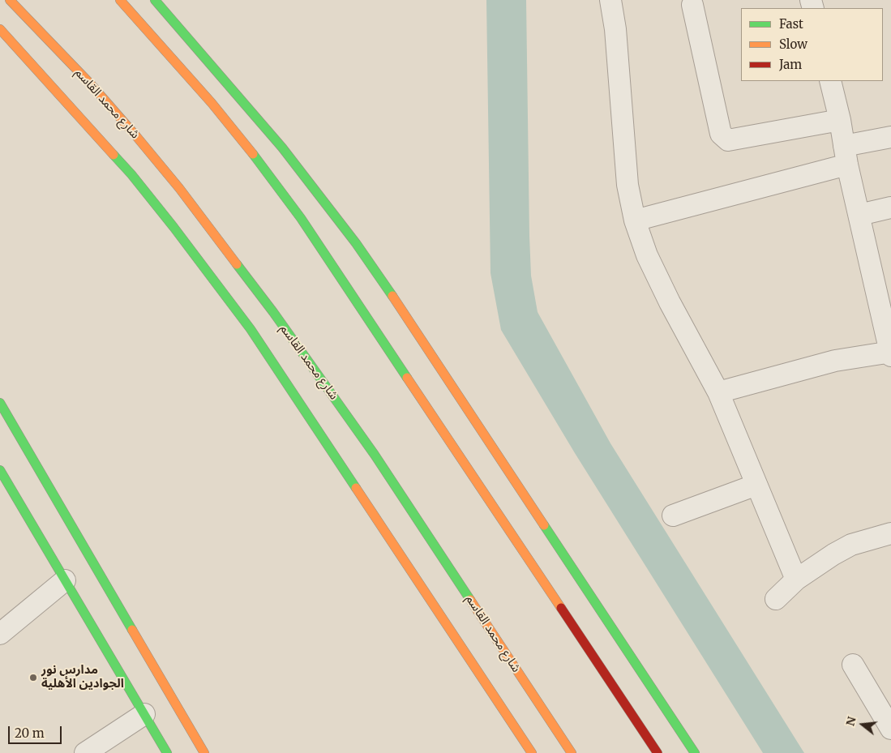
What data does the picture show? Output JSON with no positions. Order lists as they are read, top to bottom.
{
  "streets": {
    "main road": ["شارع محمد القاسم"]
  },
  "places": ["مدارس نور الجوادين الأهلية"],
  "legend": ["Fast", "Slow", "Jam"],
  "scale_bar": "20 m",
  "north": "left"
}
